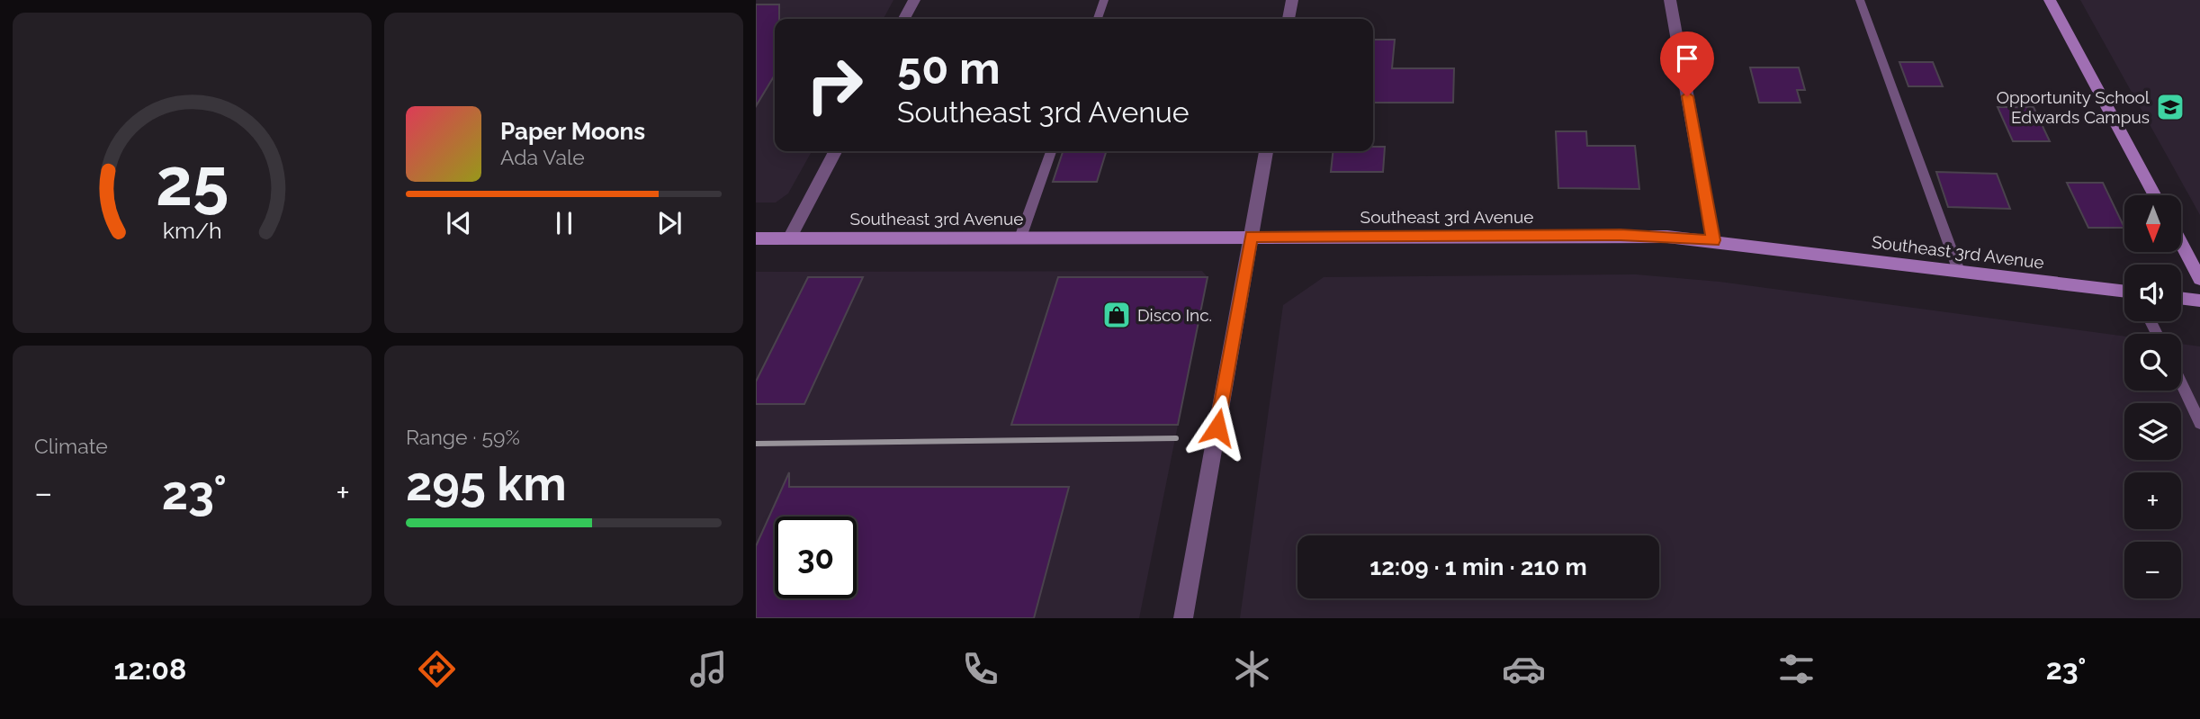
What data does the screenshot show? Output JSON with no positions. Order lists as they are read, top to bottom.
{
  "streets": {
    "main road": ["Southeast 3rd Avenue"]
  },
  "places": {
    "school or university": ["Opportunity School Edwards Campus"],
    "shop": ["Disco Inc."]
  },
  "north": "bottom",
  "page": {
    "turn": ["50 m", "Southeast 3rd Avenue"],
    "song": ["Paper Moons", "Ada Vale"],
    "map_buttons": ["+", "−"],
    "tile": [
      "Climate",
      ["Range · 59%", "295 km"]
    ],
    "heat": ["−", "23°", "+"],
    "limit": "30",
    "trip": "12:09 · 1 min · 210 m",
    "tabs": ["12:08", "23°"],
    "gauge": ["25", "km/h"]
  }
}
